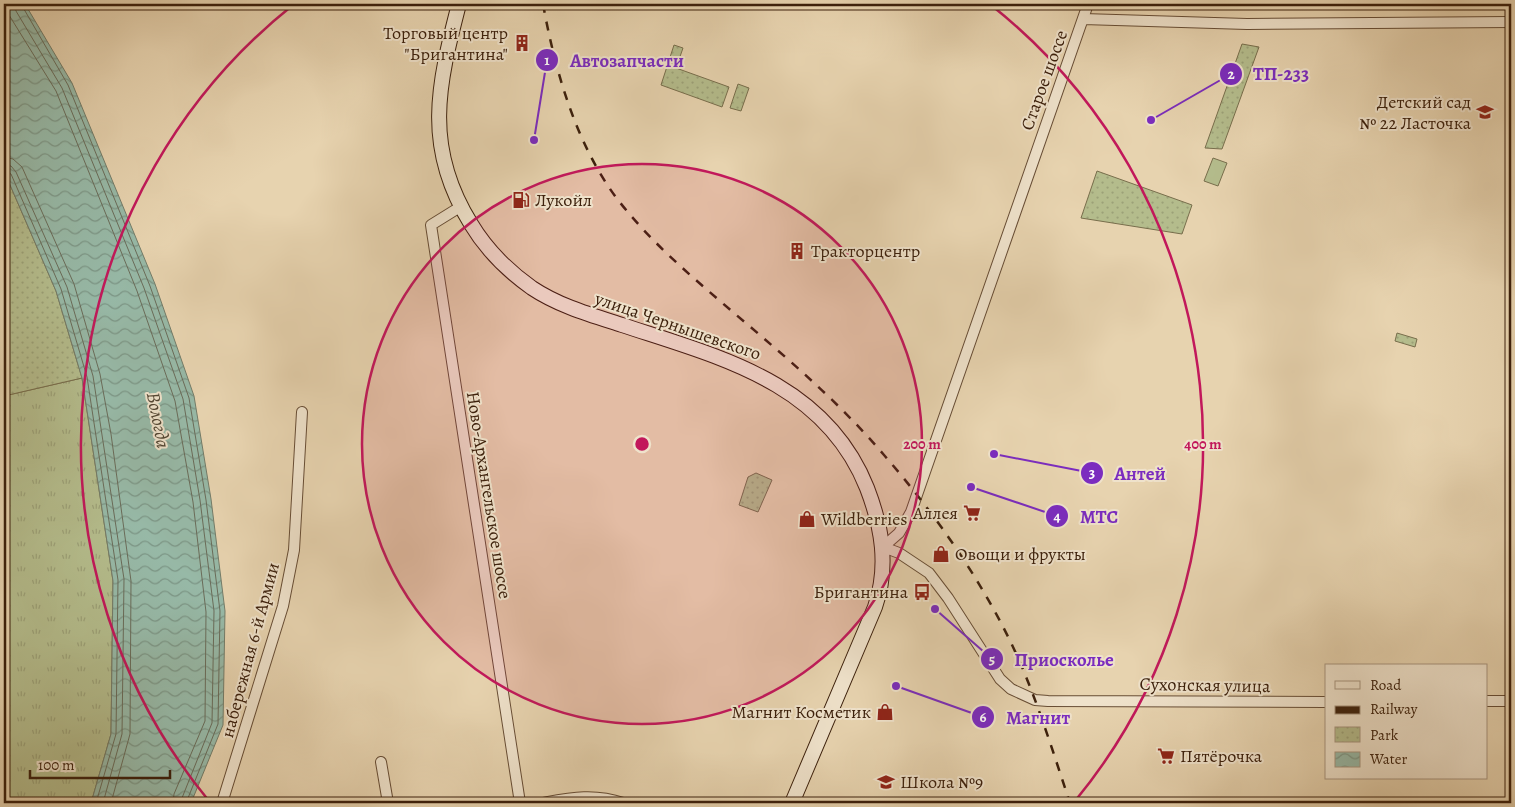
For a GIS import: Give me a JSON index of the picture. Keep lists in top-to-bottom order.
{
  "streets": {
    "main road": ["улица Чернышевского"],
    "street": [
      "Старое шоссе",
      "Ново-Архангельское шоссе",
      "набережная 6-й Армии",
      "Сухонская улица"
    ]
  },
  "crossings": [
    ["Старое шоссе", "улица Чернышевского"],
    ["Старое шоссе", "Сухонская улица"],
    ["улица Чернышевского", "Ново-Архангельское шоссе"],
    ["улица Чернышевского", "Сухонская улица"]
  ],
  "water": ["Вологда"],
  "places": {
    "building": ["Торговый центр \"Бригантина\"", "Тракторцентр"],
    "school or university": ["Детский сад № 22 Ласточка", "Школа №9"],
    "other": [
      "ТП-233",
      "Автозапчасти",
      "Антей",
      "МТС",
      "Приосколье",
      "Магнит"
    ],
    "fuel station": ["Лукойл"],
    "supermarket": ["Аллея", "Пятёрочка"],
    "shop": ["Wildberries", "Овощи и фрукты", "Магнит Косметик"],
    "bus stop": ["Бригантина"]
  },
  "legend": [
    "Road",
    "Railway",
    "Park",
    "Water"
  ],
  "scale_bar": "100 m",
  "rings": ["200 m", "400 m"]
}
